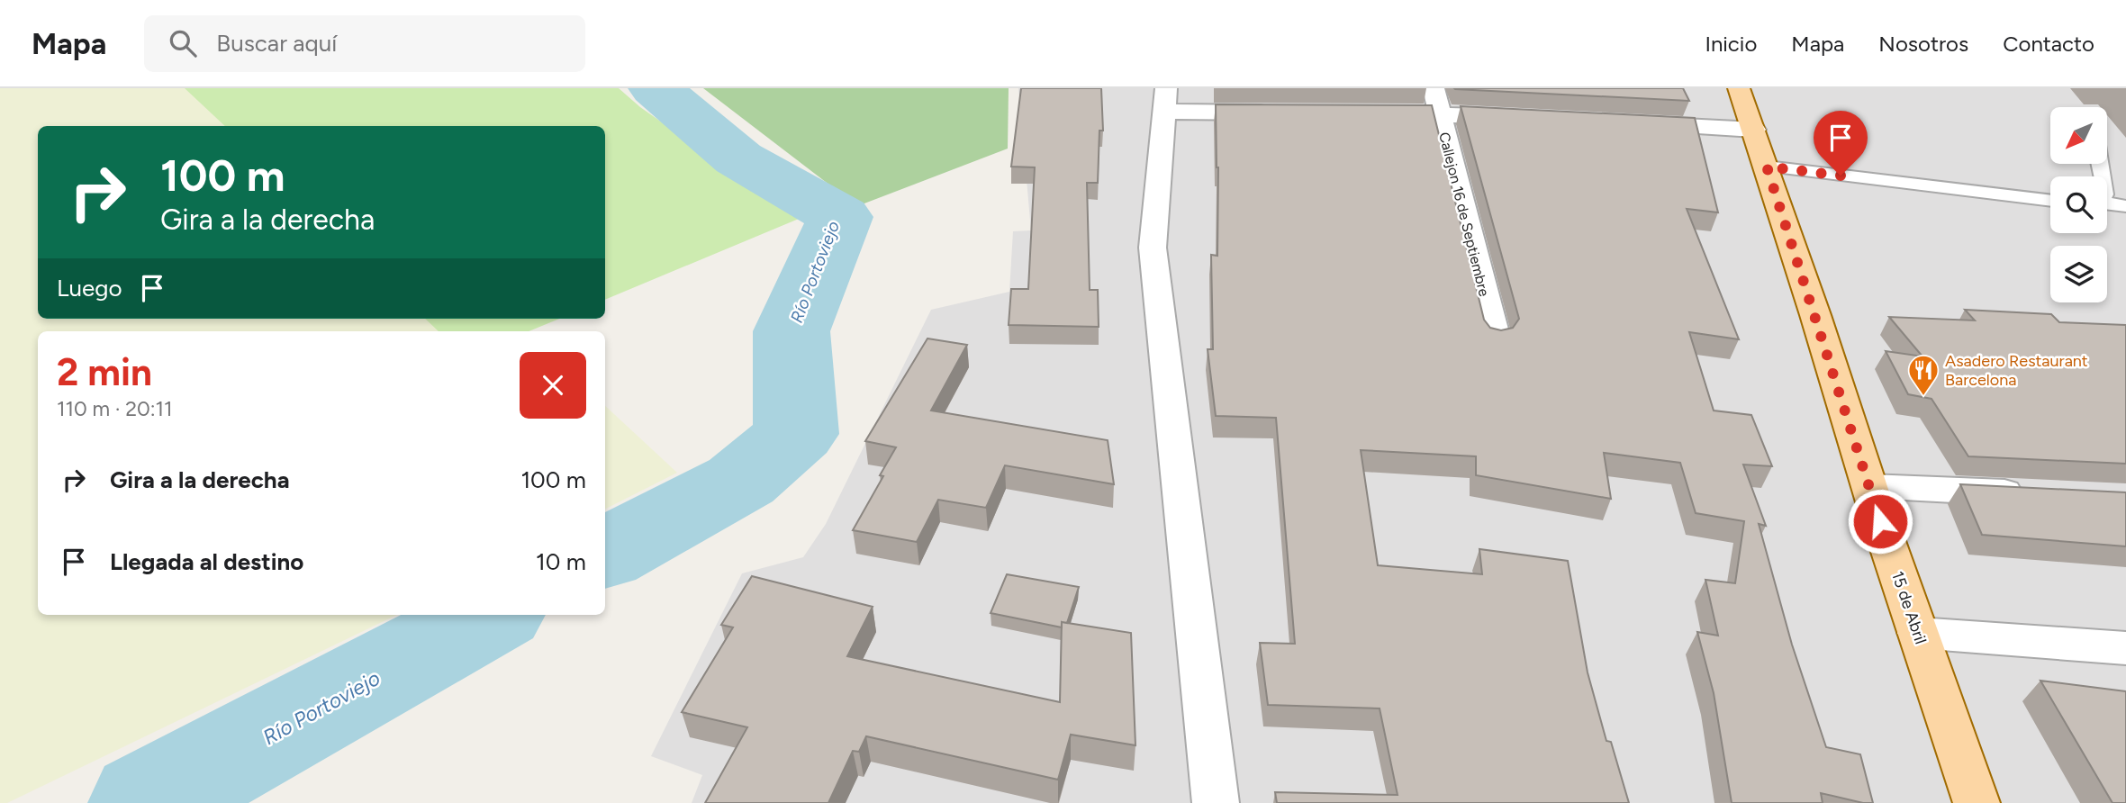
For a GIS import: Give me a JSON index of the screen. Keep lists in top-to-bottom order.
{
  "streets": {
    "main road": ["15 de Abril"],
    "street": ["Callejon 16 de Septiembre"]
  },
  "water": ["Río Portoviejo"],
  "places": {
    "restaurant": ["Asadero Restaurant Barcelona"]
  },
  "north": "bottom left",
  "page": {
    "header": "Mapa",
    "search": "Buscar aquí",
    "nav": [
      "Inicio",
      "Mapa",
      "Nosotros",
      "Contacto"
    ],
    "turn": ["100 m", "Gira a la derecha"],
    "then": "Luego",
    "heading": ["2 min", "110 m · 20:11"],
    "list": [
      {
        "name": "Gira a la derecha",
        "value": "100 m"
      },
      {
        "name": "Llegada al destino",
        "value": "10 m"
      }
    ]
  }
}
